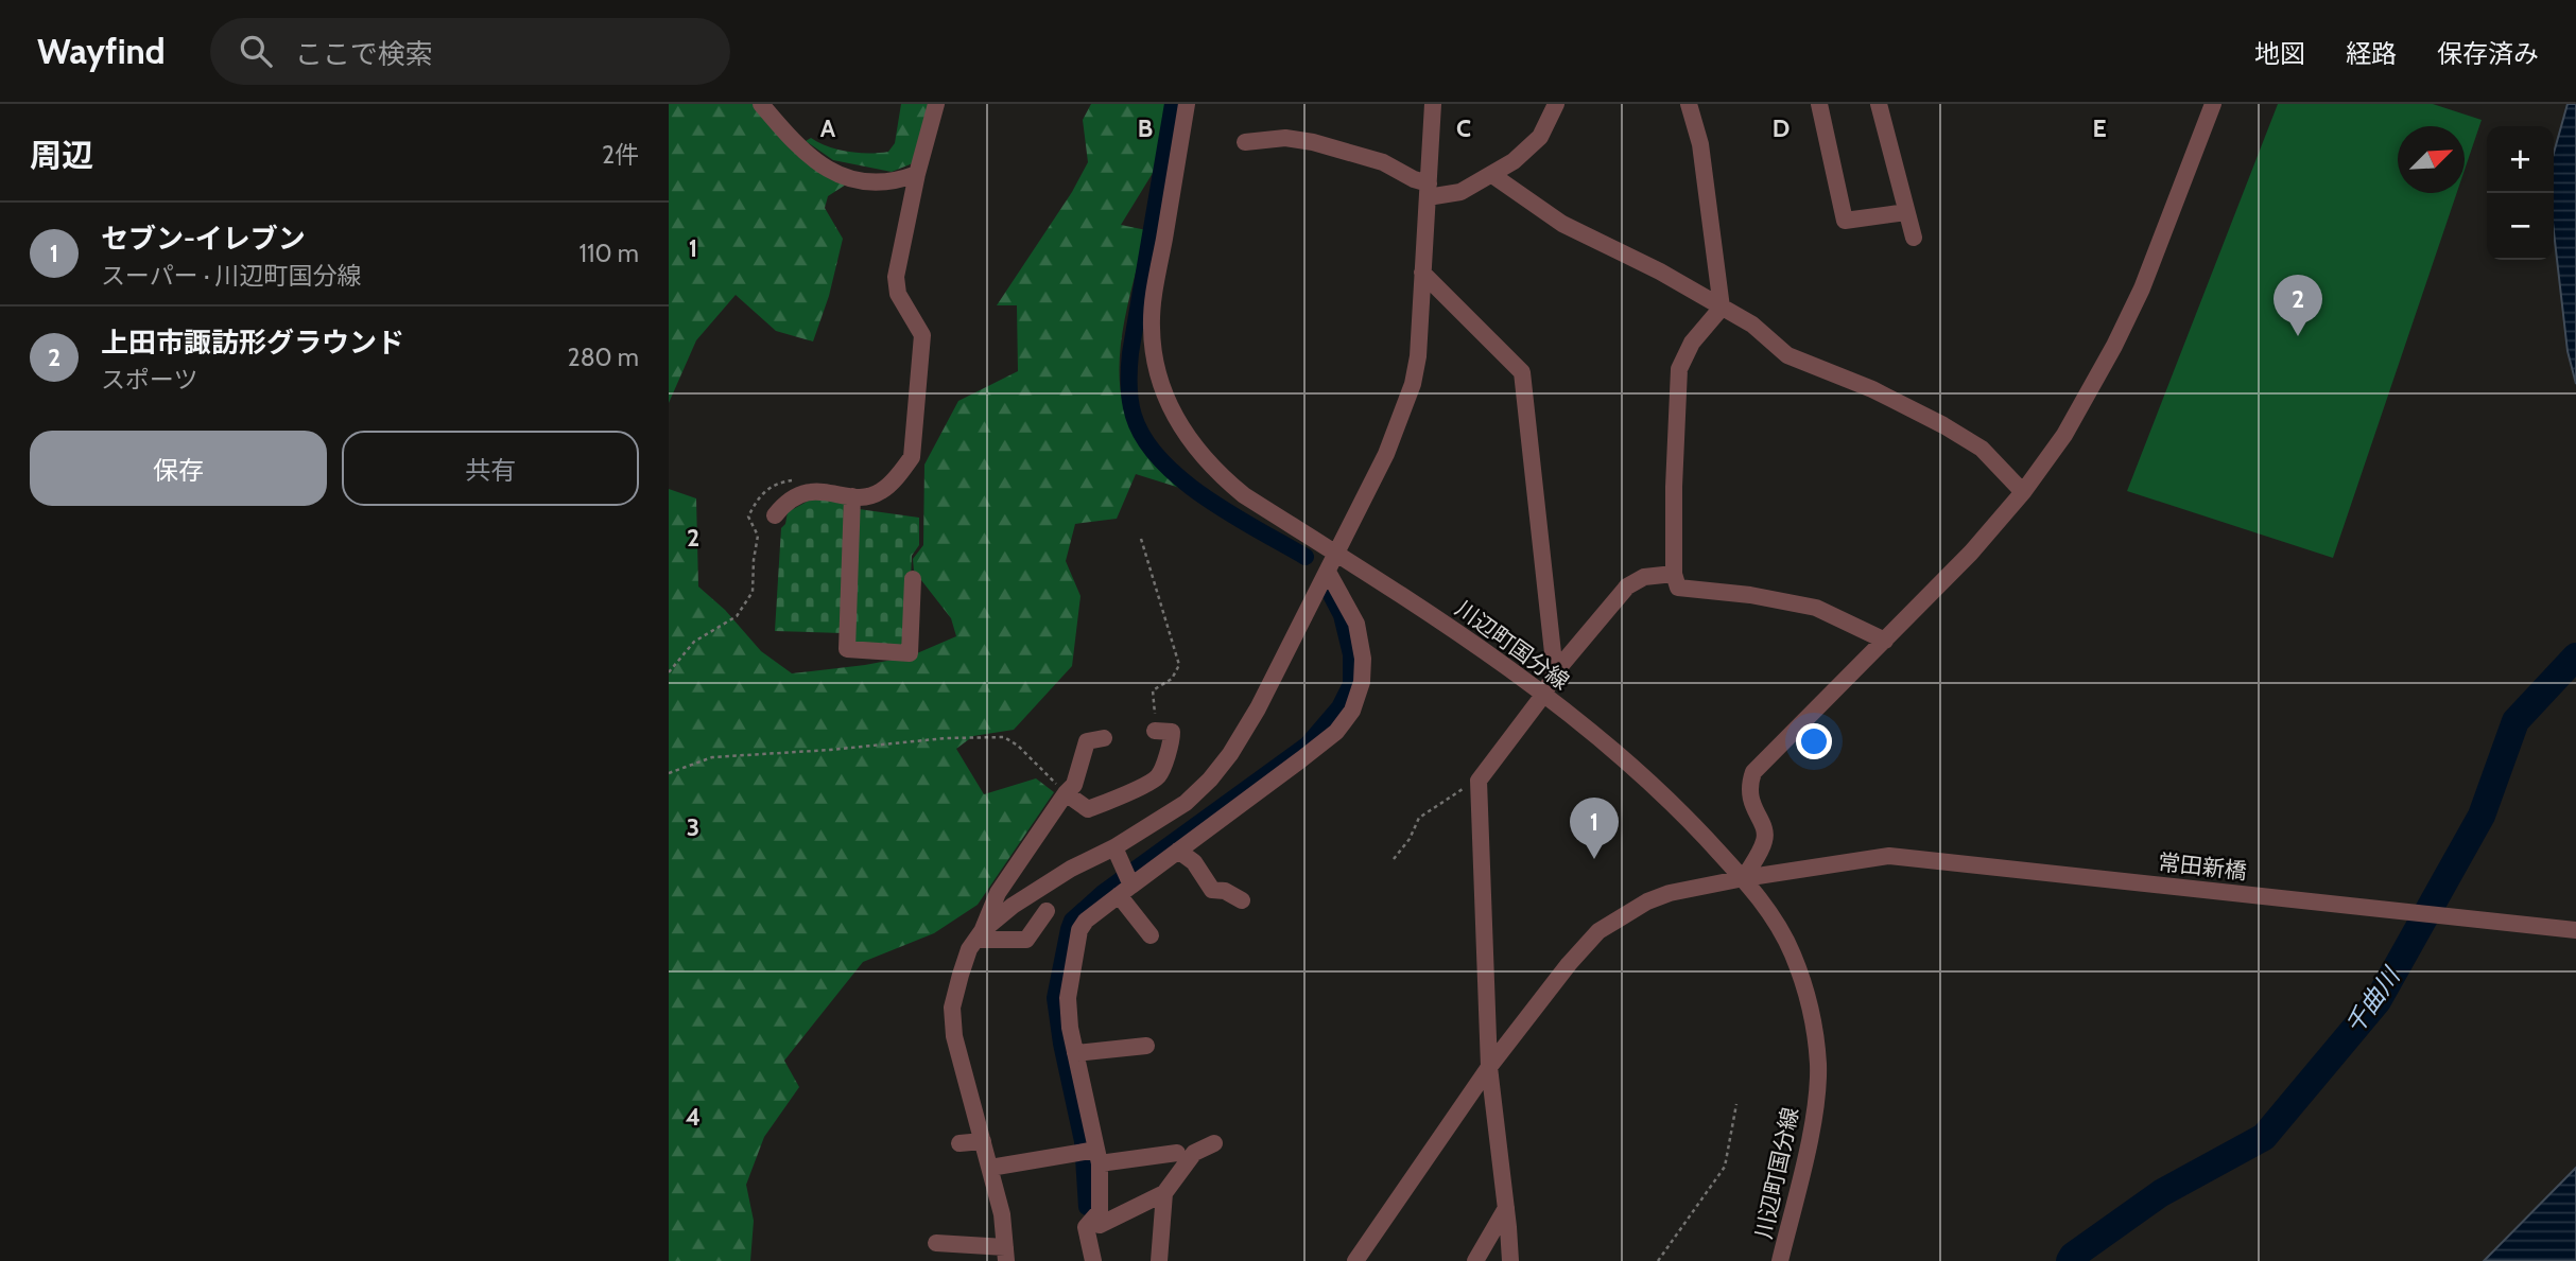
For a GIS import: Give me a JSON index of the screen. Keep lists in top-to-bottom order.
{
  "streets": {
    "street": ["川辺町国分線", "常田新橋"]
  },
  "crossings": [
    ["川辺町国分線", "常田新橋"]
  ],
  "water": ["千曲川"],
  "north": "top right",
  "page": {
    "header": "Wayfind",
    "search": "ここで検索",
    "nav": ["地図", "経路", "保存済み"],
    "heading": ["周辺", "2件"],
    "map_buttons": ["+", "−"],
    "list": [
      {
        "mark": "1",
        "name": "セブン-イレブン",
        "note": "スーパー · 川辺町国分線",
        "value": "110 m"
      },
      {
        "mark": "2",
        "name": "上田市諏訪形グラウンド",
        "note": "スポーツ",
        "value": "280 m"
      }
    ],
    "pins": ["2", "1"],
    "buttons": ["保存", "共有"]
  },
  "grid": {
    "columns": [
      "A",
      "B",
      "C",
      "D",
      "E"
    ],
    "rows": [
      "1",
      "2",
      "3",
      "4"
    ]
  }
}
